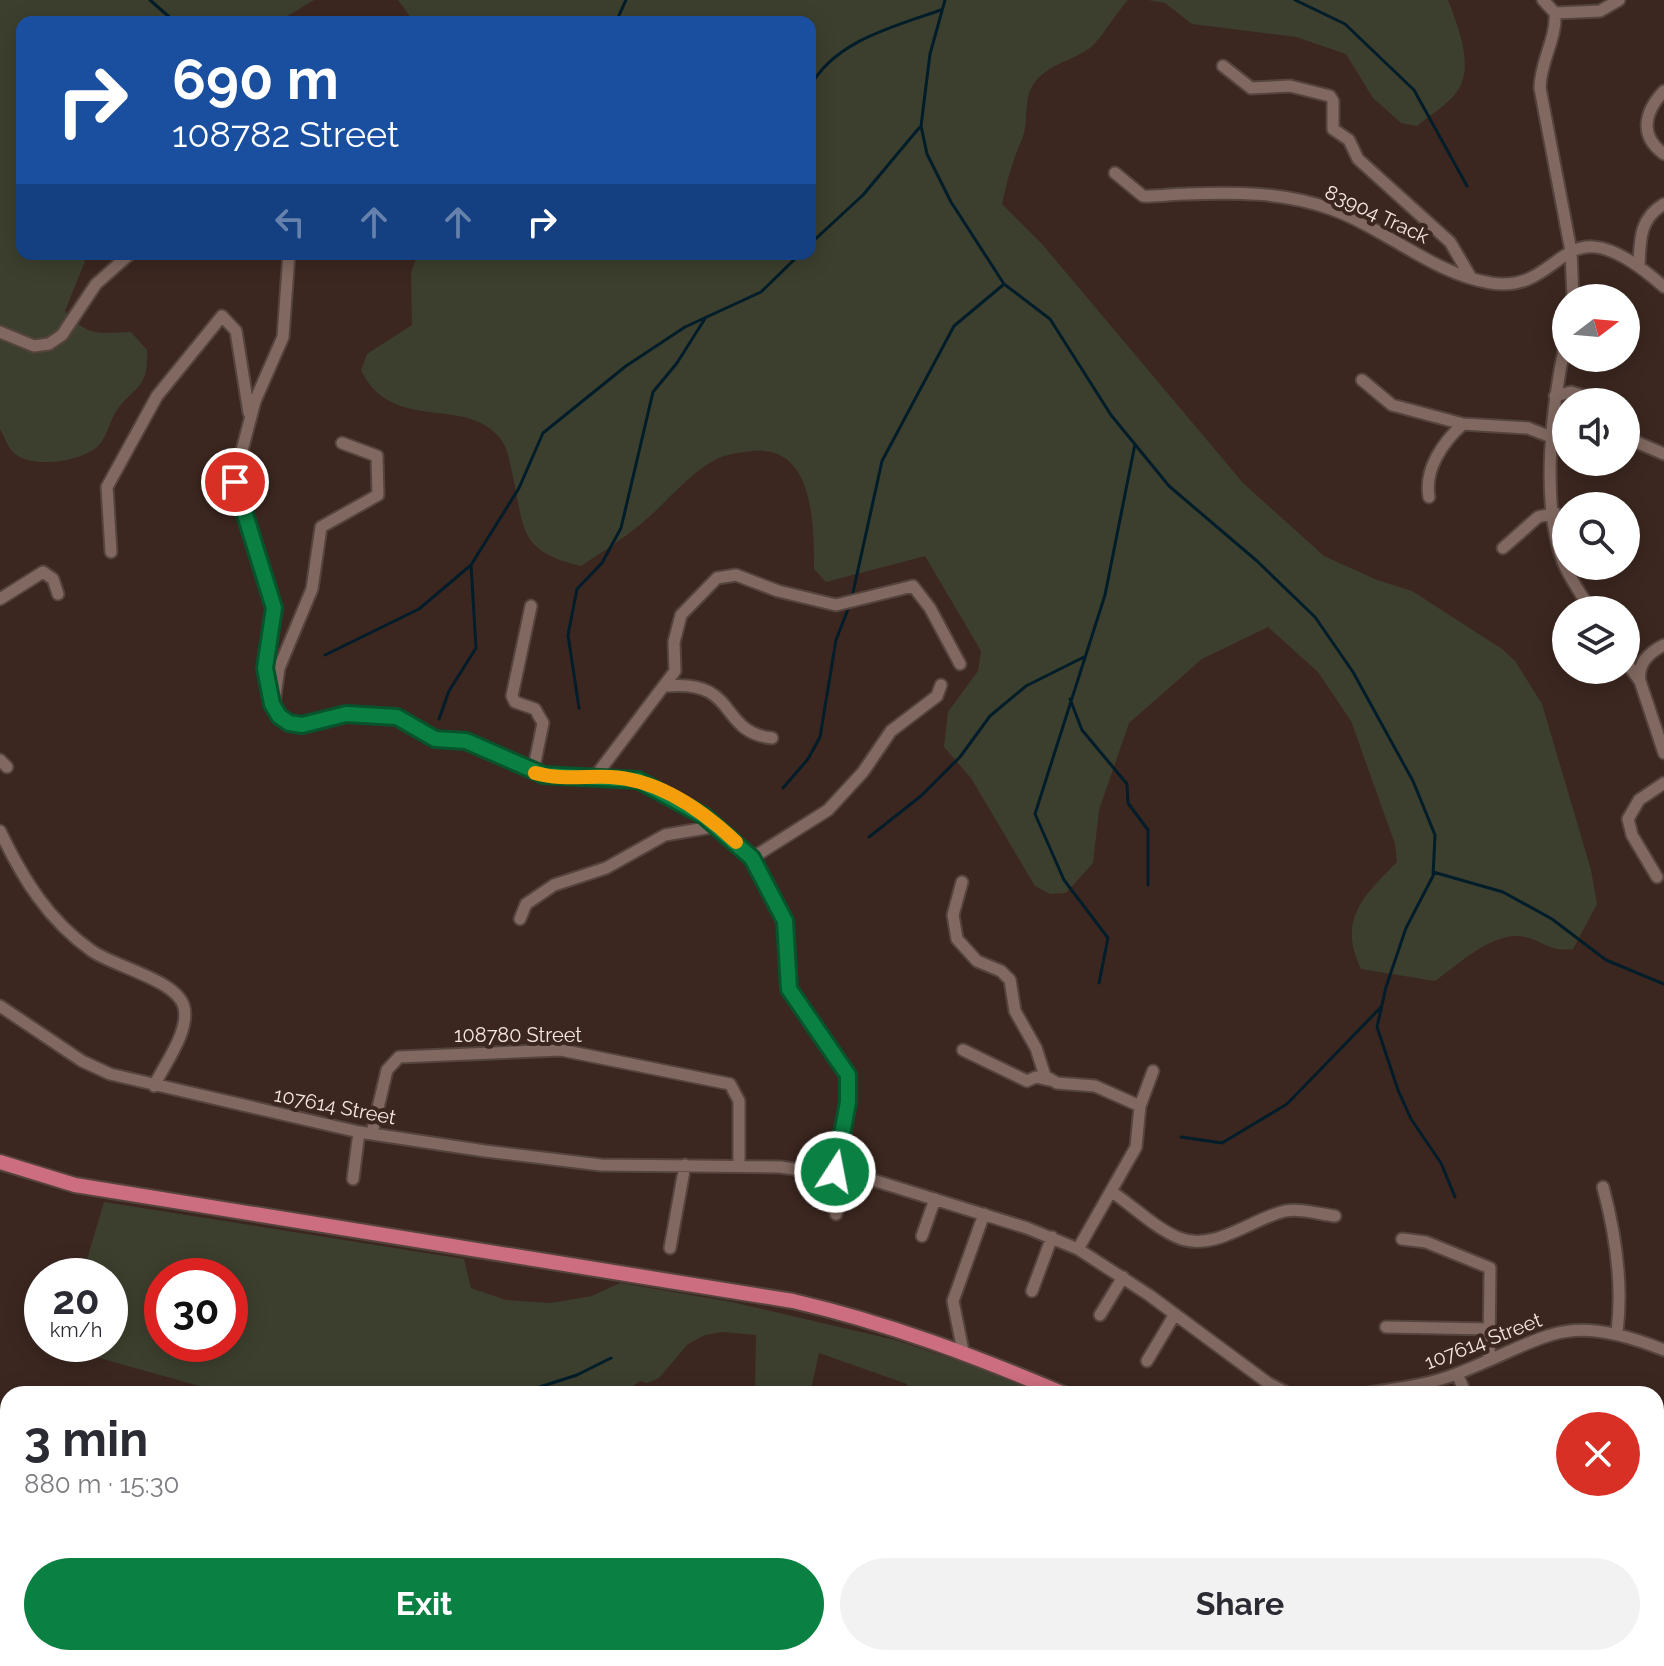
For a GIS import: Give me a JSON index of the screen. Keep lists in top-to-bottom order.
{
  "streets": {
    "street": ["83904 Track", "108780 Street", "107614 Street"]
  },
  "crossings": [
    ["108780 Street", "107614 Street"]
  ],
  "north": "right",
  "page": {
    "turn": ["690 m", "108782 Street"],
    "speed": "20 km/h",
    "limit": "30",
    "heading": ["3 min", "880 m · 15:30"],
    "buttons": ["Exit", "Share"]
  }
}
